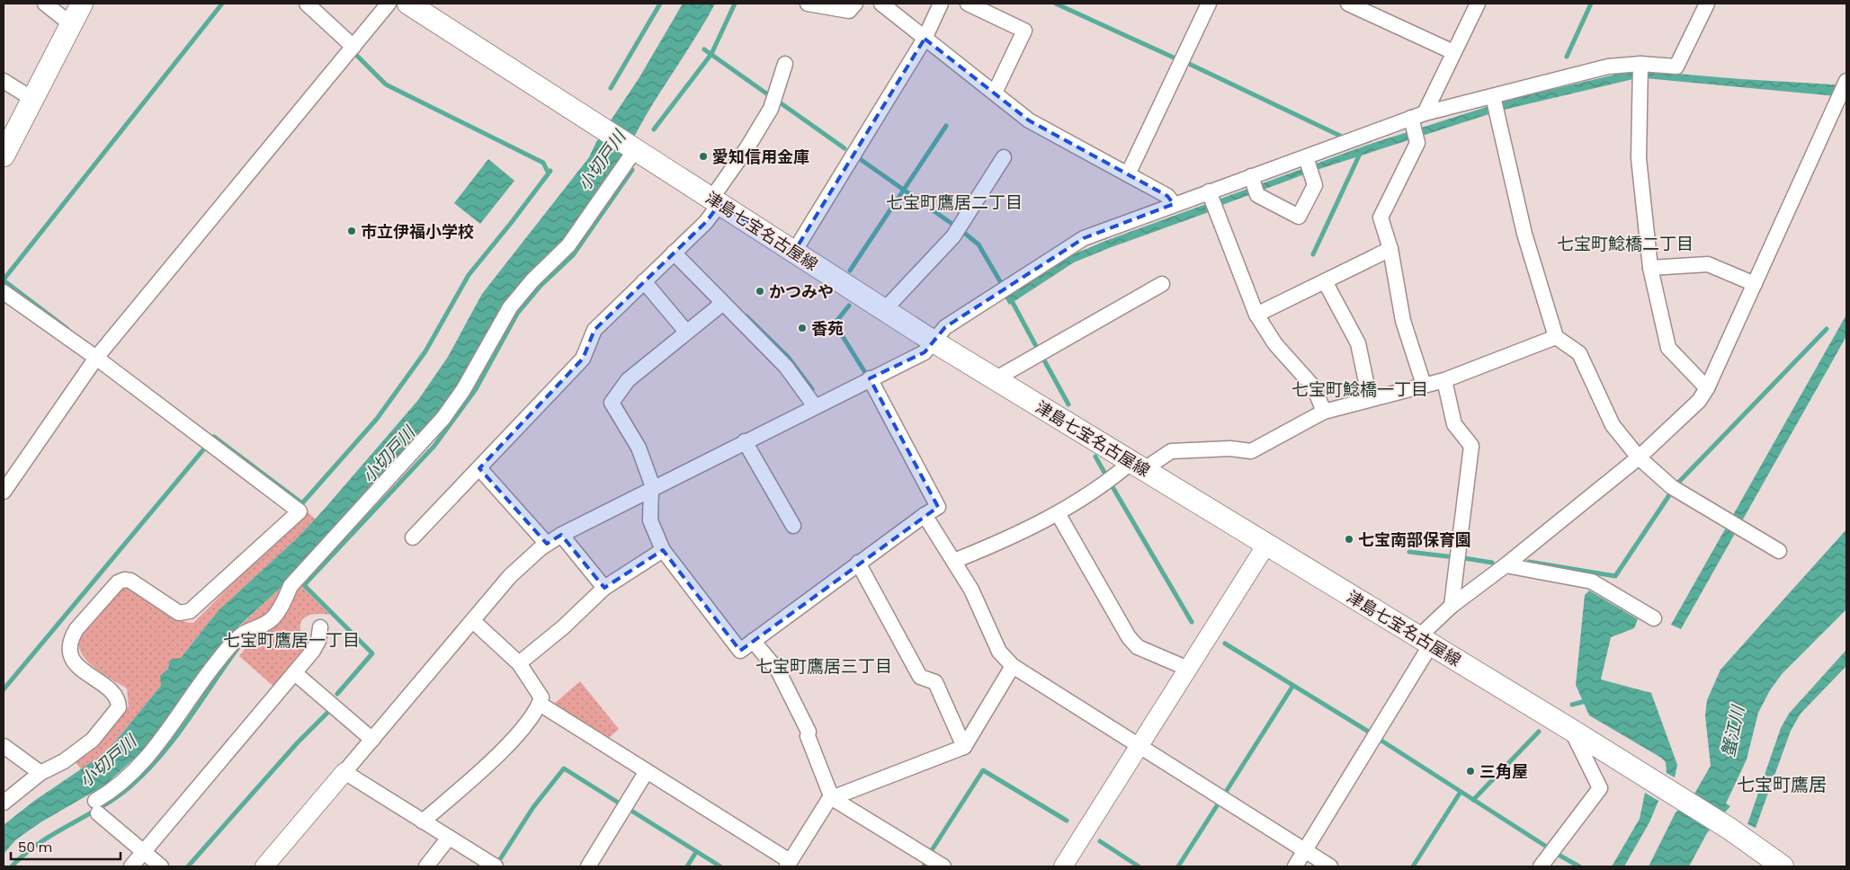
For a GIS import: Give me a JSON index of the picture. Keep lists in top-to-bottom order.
{
  "streets": {
    "main road": ["津島七宝名古屋線"]
  },
  "districts": [
    "七宝町鷹居二丁目",
    "七宝町鯰橋二丁目",
    "七宝町鯰橋一丁目",
    "七宝町鷹居一丁目",
    "七宝町鷹居三丁目",
    "七宝町鷹居"
  ],
  "water": ["小切戸川", "蟹江川"],
  "places": [
    "愛知信用金庫",
    "市立伊福小学校",
    "かつみや",
    "香苑",
    "七宝南部保育園",
    "三角屋"
  ],
  "scale_bar": "50 m"
}
